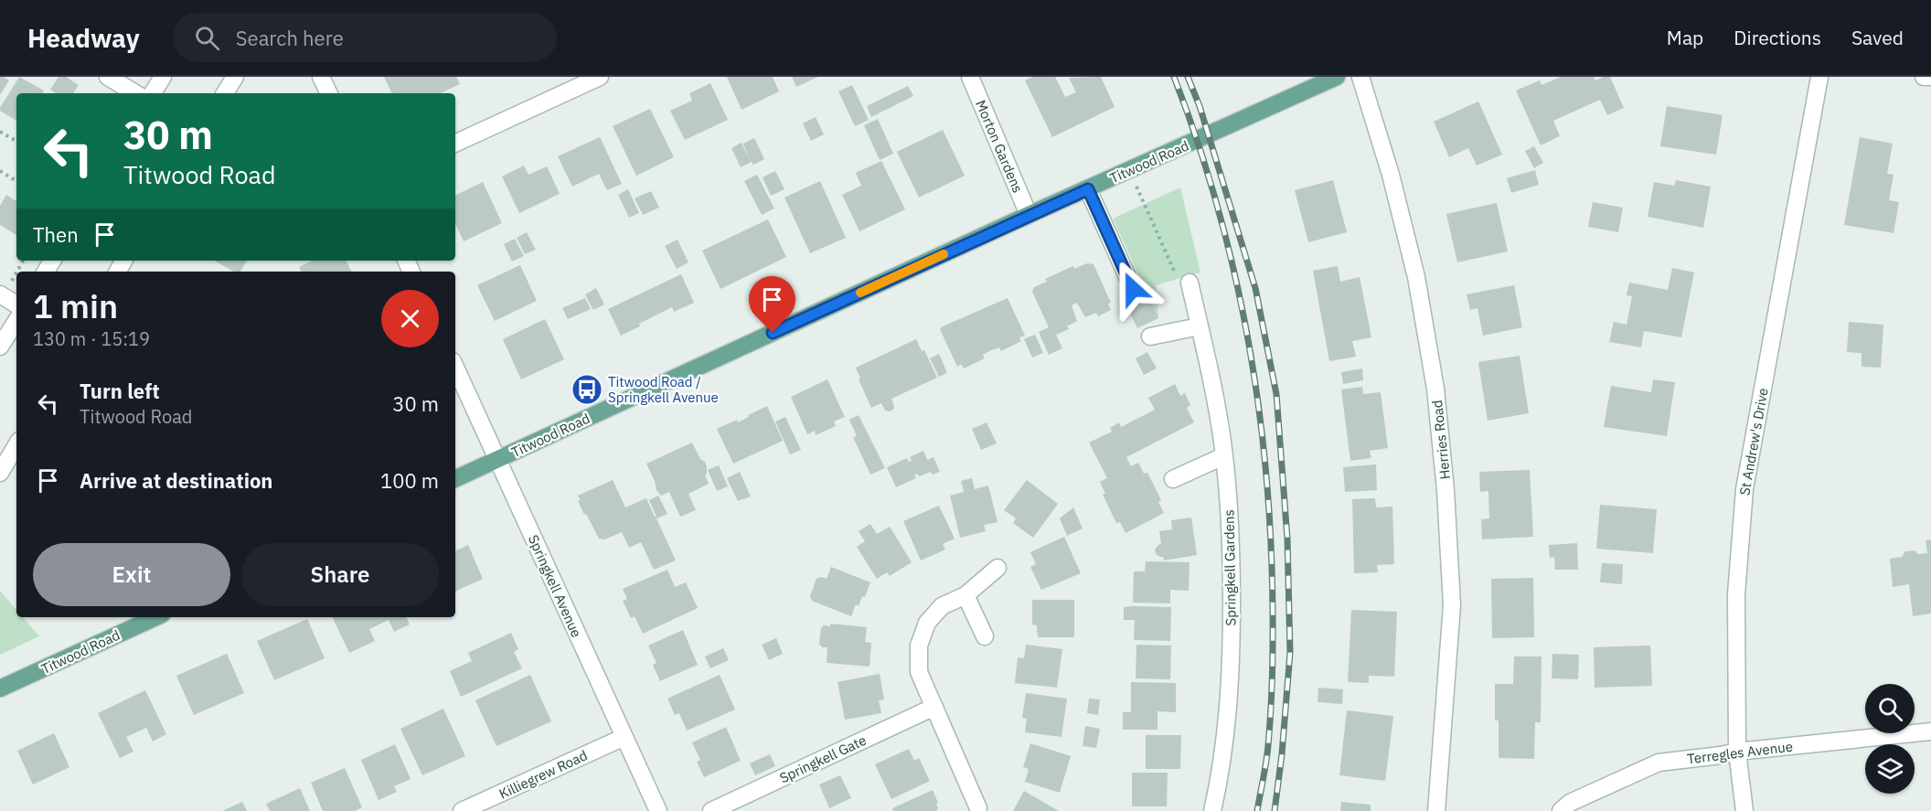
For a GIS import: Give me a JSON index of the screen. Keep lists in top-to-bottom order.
{
  "streets": {
    "main road": ["Titwood Road"],
    "street": [
      "Morton Gardens",
      "Herries Road",
      "St Andrew's Drive",
      "Springkell Gardens",
      "Springkell Avenue",
      "Terregles Avenue",
      "Springkell Gate",
      "Killiegrew Road"
    ]
  },
  "crossings": [
    ["Morton Gardens", "Titwood Road"],
    ["Titwood Road", "Springkell Avenue"],
    ["St Andrew's Drive", "Terregles Avenue"],
    ["Springkell Avenue", "Killiegrew Road"]
  ],
  "places": {
    "bus stop": ["Titwood Road / Springkell Avenue"]
  },
  "page": {
    "header": "Headway",
    "search": "Search here",
    "nav": ["Map", "Directions", "Saved"],
    "turn": ["30 m", "Titwood Road"],
    "then": "Then",
    "heading": ["1 min", "130 m · 15:19"],
    "list": [
      {
        "name": "Turn left",
        "note": "Titwood Road",
        "value": "30 m"
      },
      {
        "name": "Arrive at destination",
        "value": "100 m"
      }
    ],
    "buttons": ["Exit", "Share"]
  }
}
